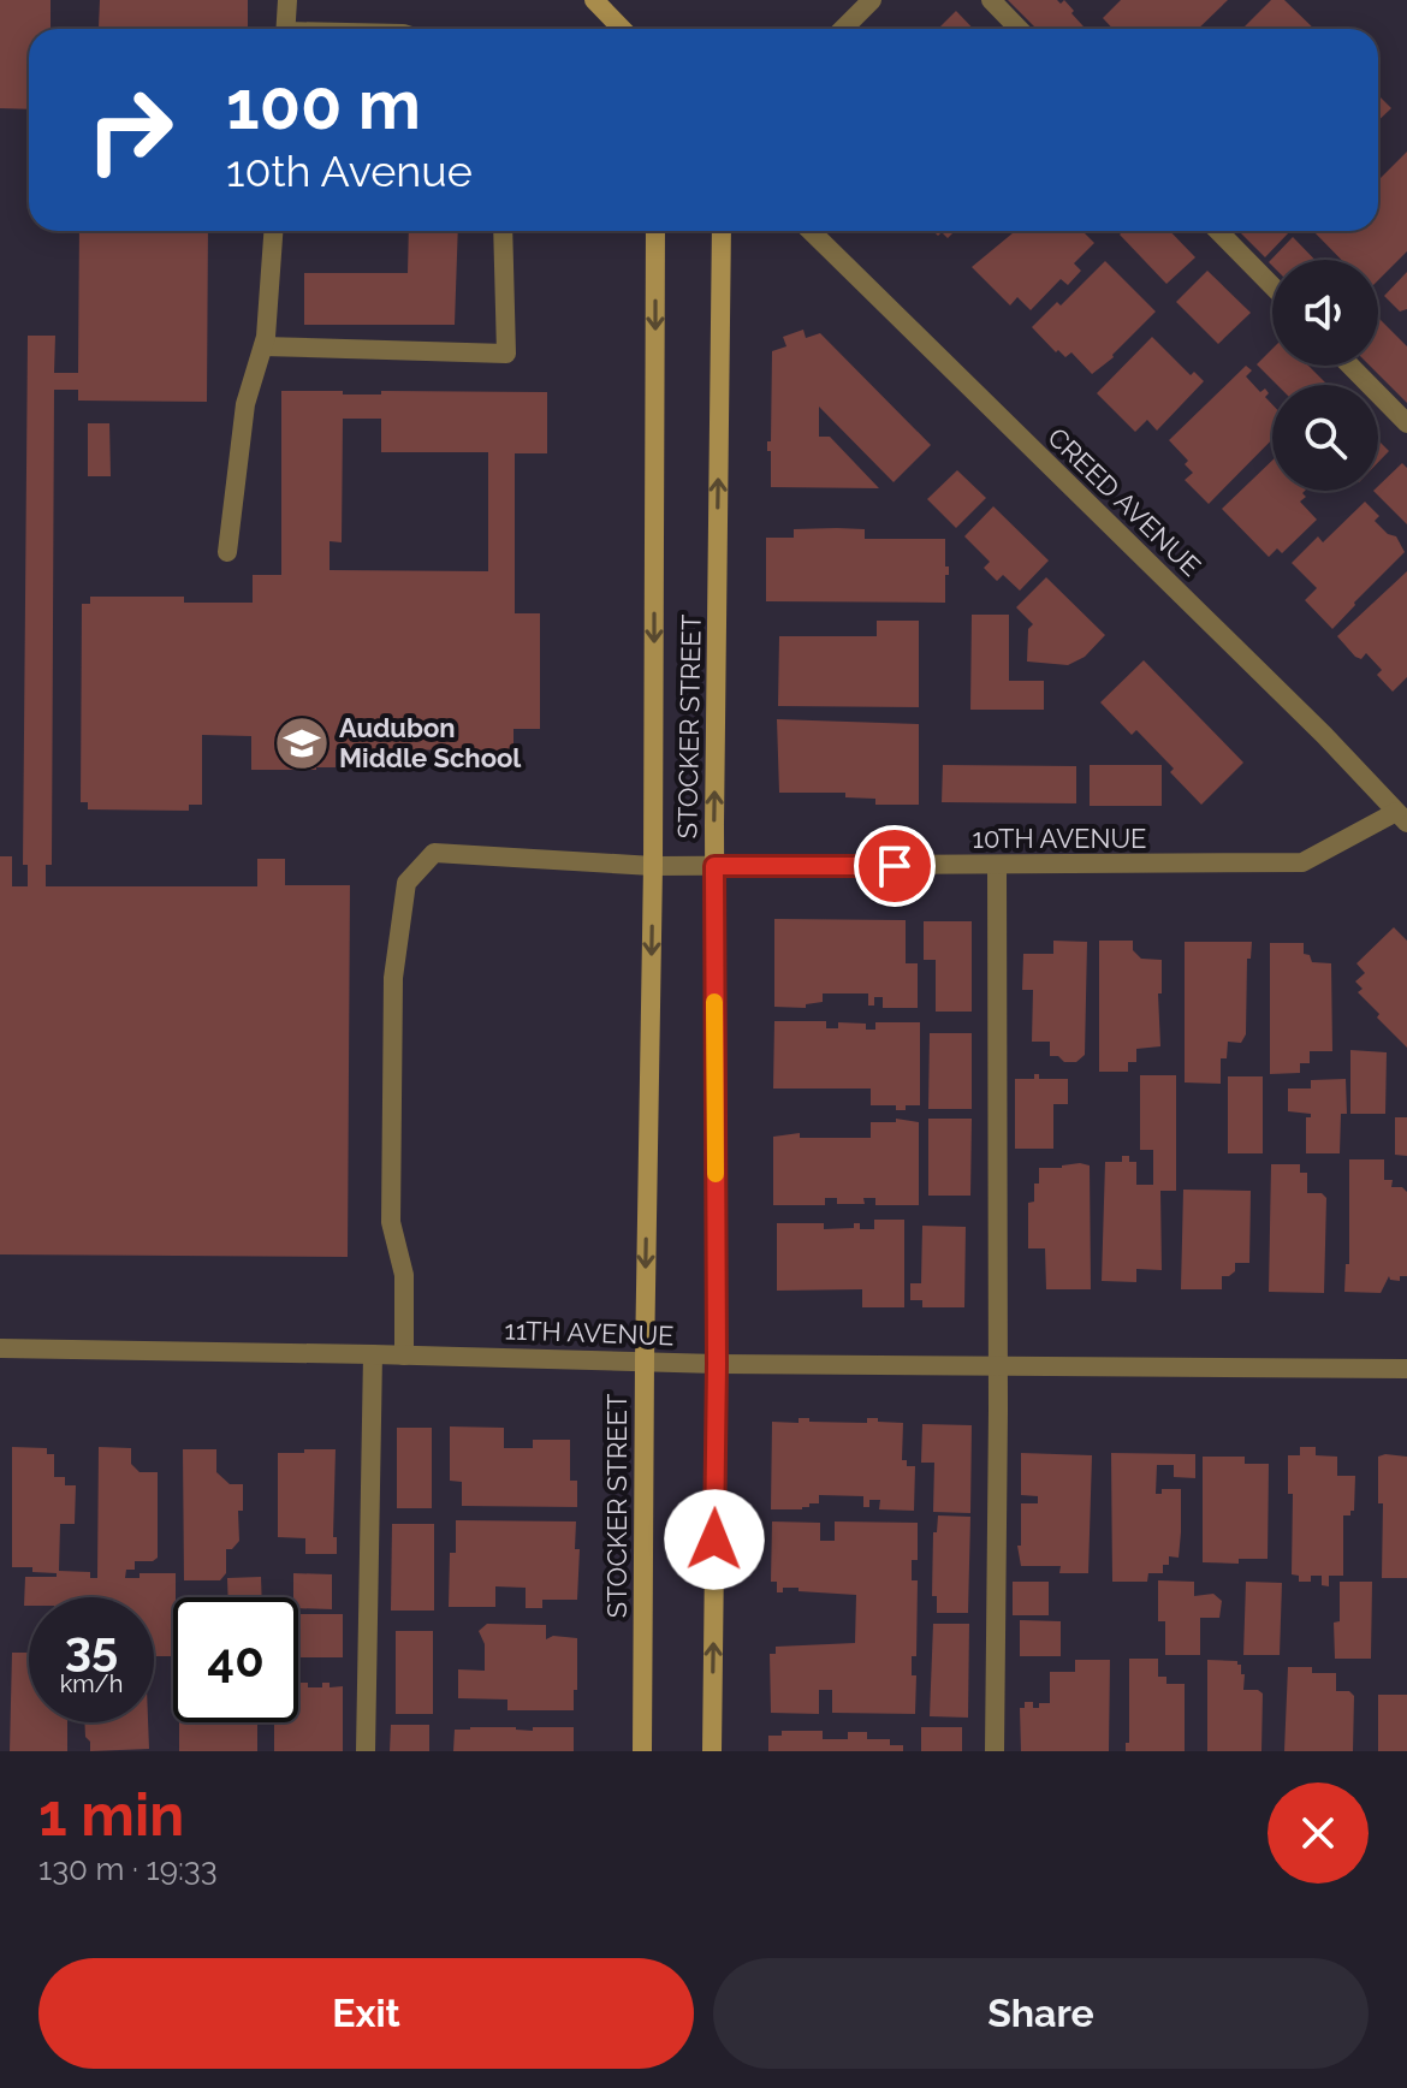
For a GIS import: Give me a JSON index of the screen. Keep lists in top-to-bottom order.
{
  "streets": {
    "street": [
      "CREED AVENUE",
      "STOCKER STREET",
      "10TH AVENUE",
      "11TH AVENUE"
    ]
  },
  "crossings": [
    ["CREED AVENUE", "10TH AVENUE"],
    ["STOCKER STREET", "10TH AVENUE"],
    ["STOCKER STREET", "11TH AVENUE"],
    ["10TH AVENUE", "11TH AVENUE"]
  ],
  "places": {
    "school or university": ["Audubon Middle School"]
  },
  "page": {
    "turn": ["100 m", "10th Avenue"],
    "speed": "35 km/h",
    "limit": "40",
    "heading": ["1 min", "130 m · 19:33"],
    "buttons": ["Exit", "Share"]
  }
}
